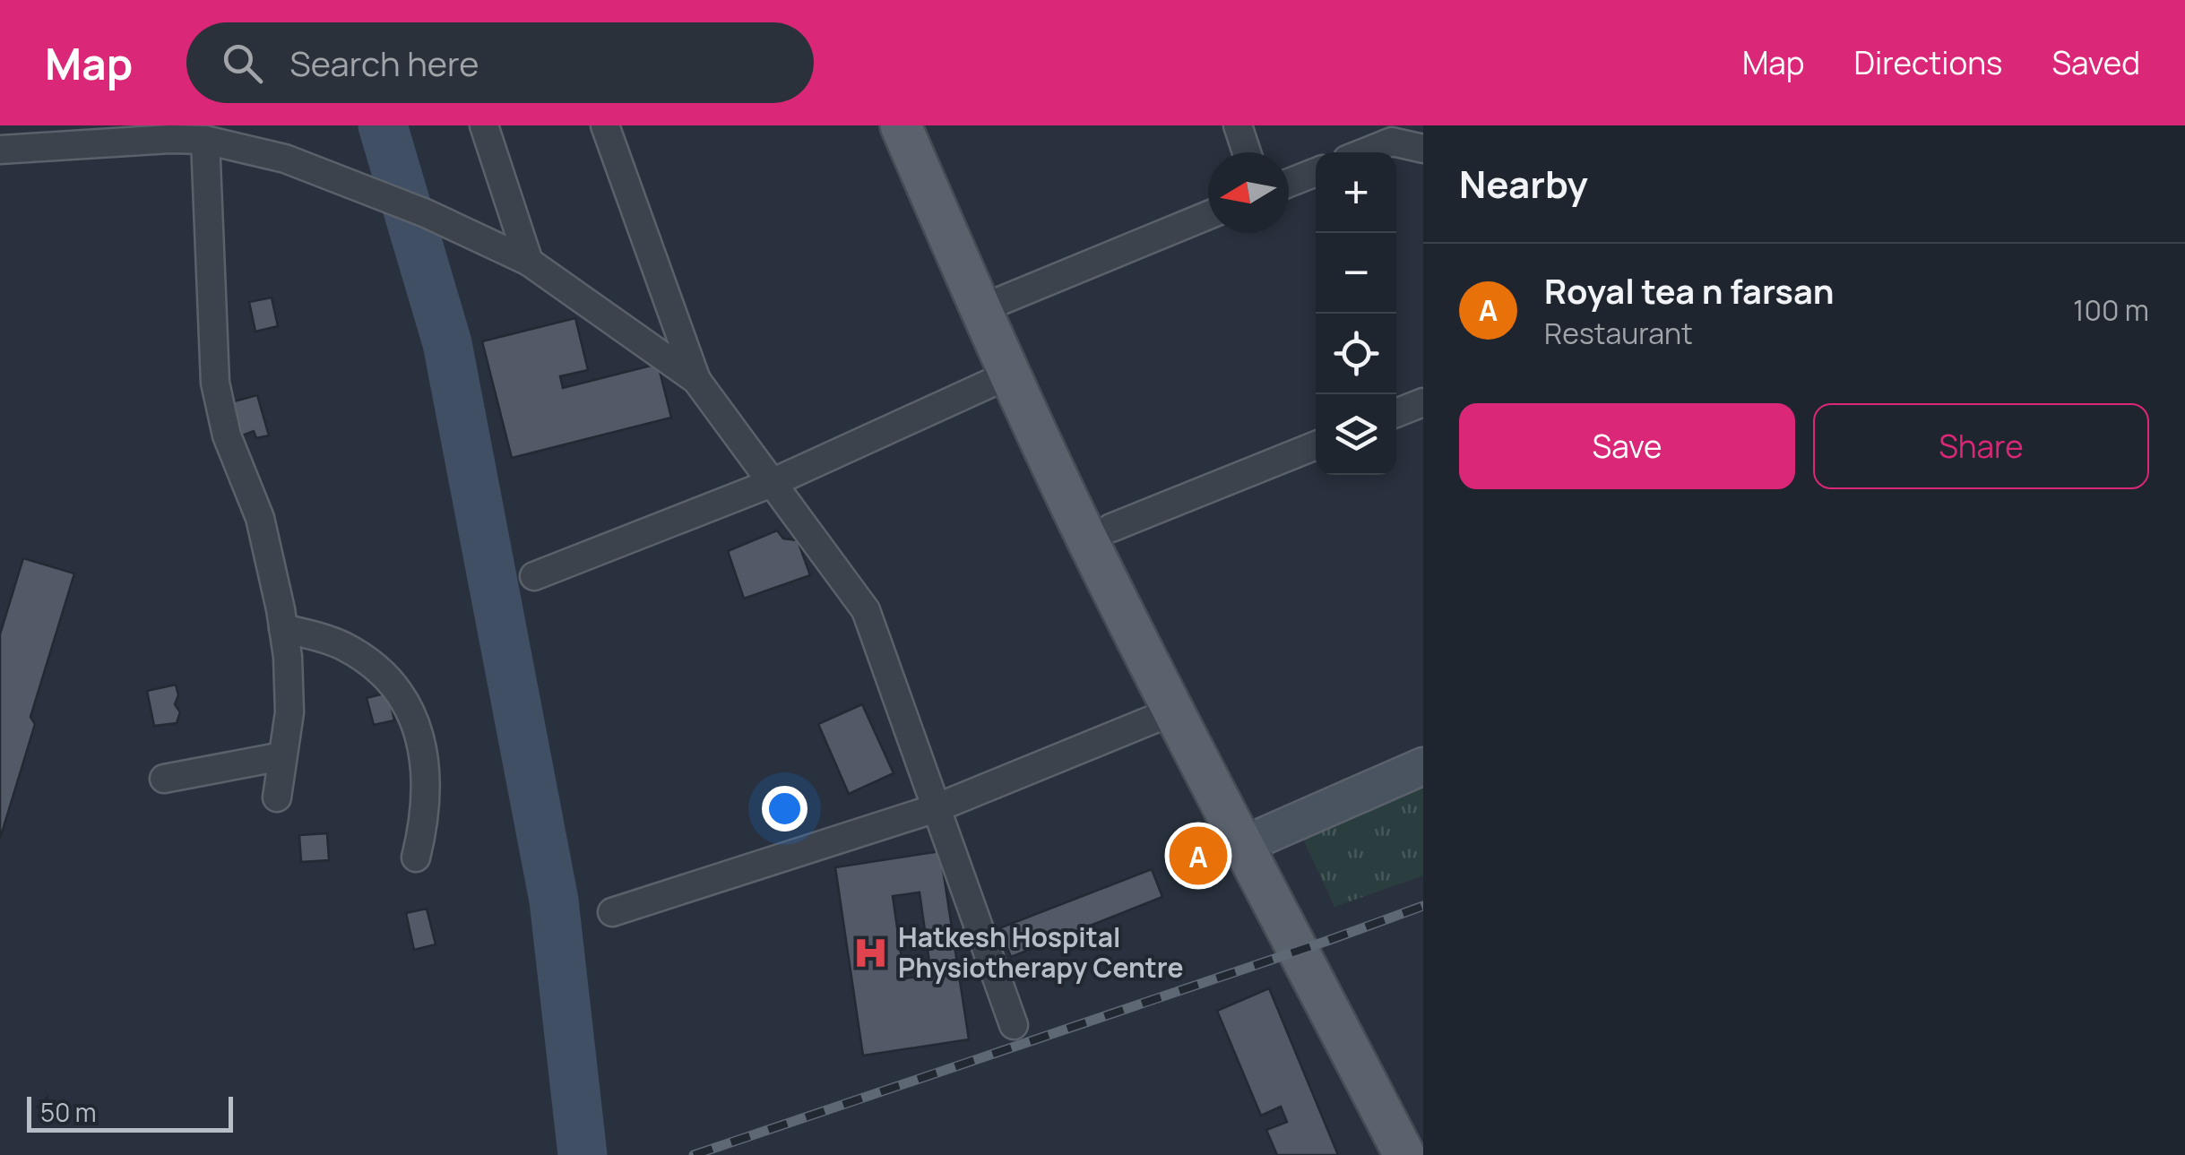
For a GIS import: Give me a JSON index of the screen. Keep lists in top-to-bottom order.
{
  "places": {
    "hospital": ["Hatkesh Hospital Physiotherapy Centre"]
  },
  "scale_bar": "50 m",
  "north": "left",
  "page": {
    "header": "Map",
    "search": "Search here",
    "nav": ["Map", "Directions", "Saved"],
    "heading": "Nearby",
    "map_buttons": ["+", "−"],
    "list": [
      {
        "mark": "A",
        "name": "Royal tea n farsan",
        "note": "Restaurant",
        "value": "100 m"
      }
    ],
    "buttons": ["Save", "Share"],
    "pins": "A",
    "scale": "50 m"
  }
}
